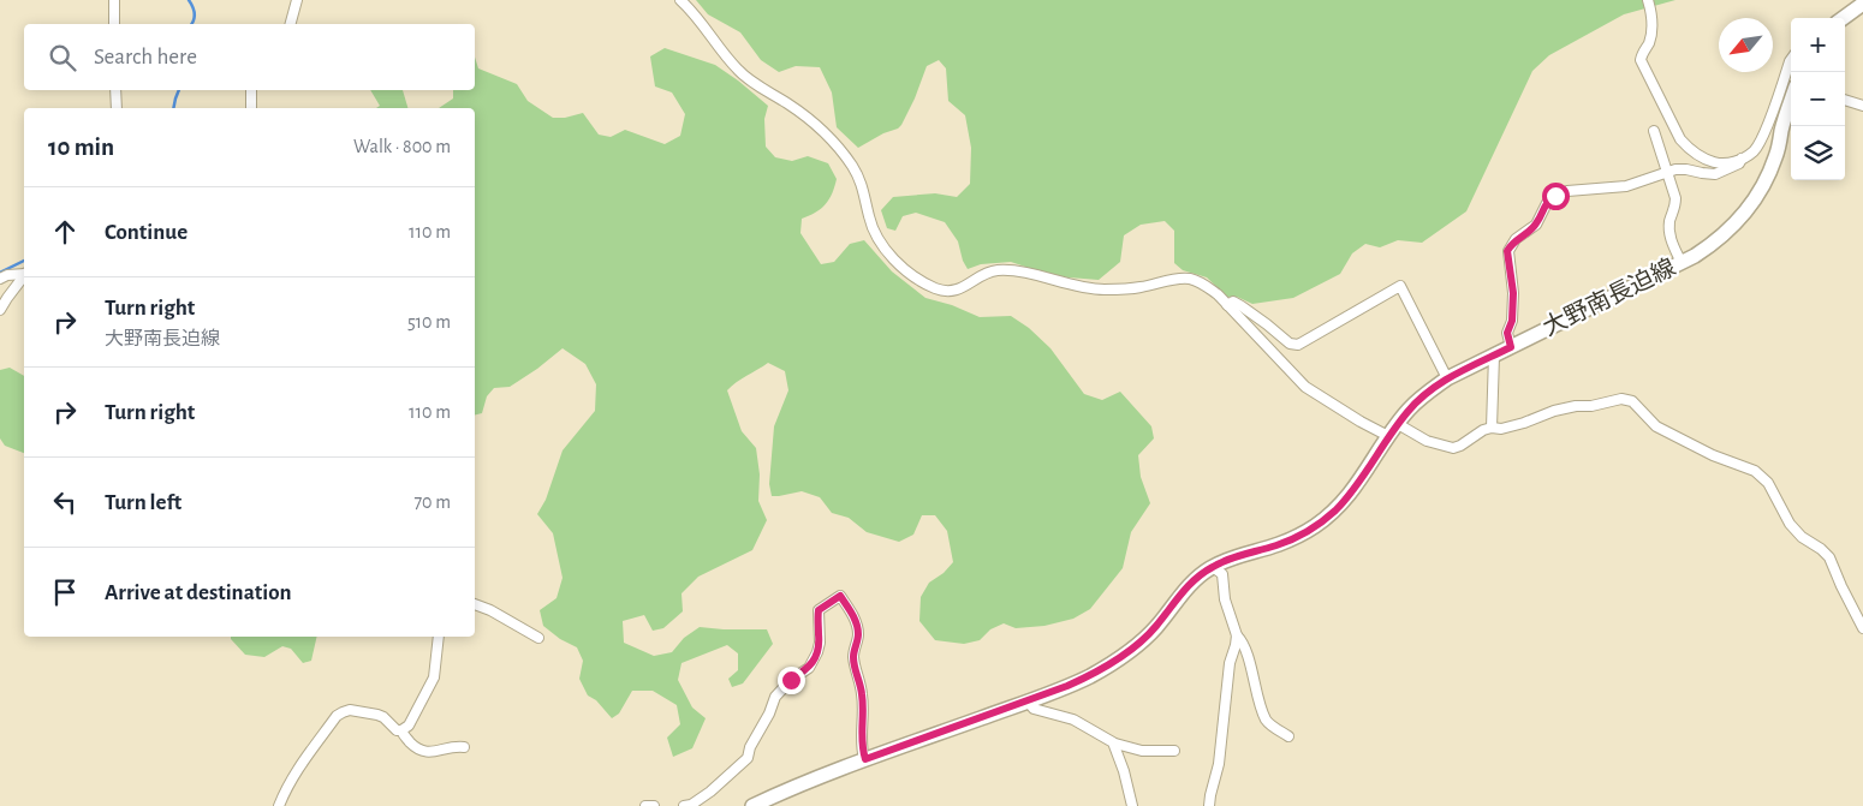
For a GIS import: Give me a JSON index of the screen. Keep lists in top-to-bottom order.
{
  "streets": {
    "main road": ["大野南長迫線"]
  },
  "north": "bottom left",
  "page": {
    "map_buttons": ["+", "−"],
    "search": "Search here",
    "heading": ["10 min", "Walk · 800 m"],
    "list": [
      ["Continue", "110 m"],
      ["Turn right", "大野南長迫線", "510 m"],
      ["Turn right", "110 m"],
      ["Turn left", "70 m"],
      "Arrive at destination"
    ]
  }
}
